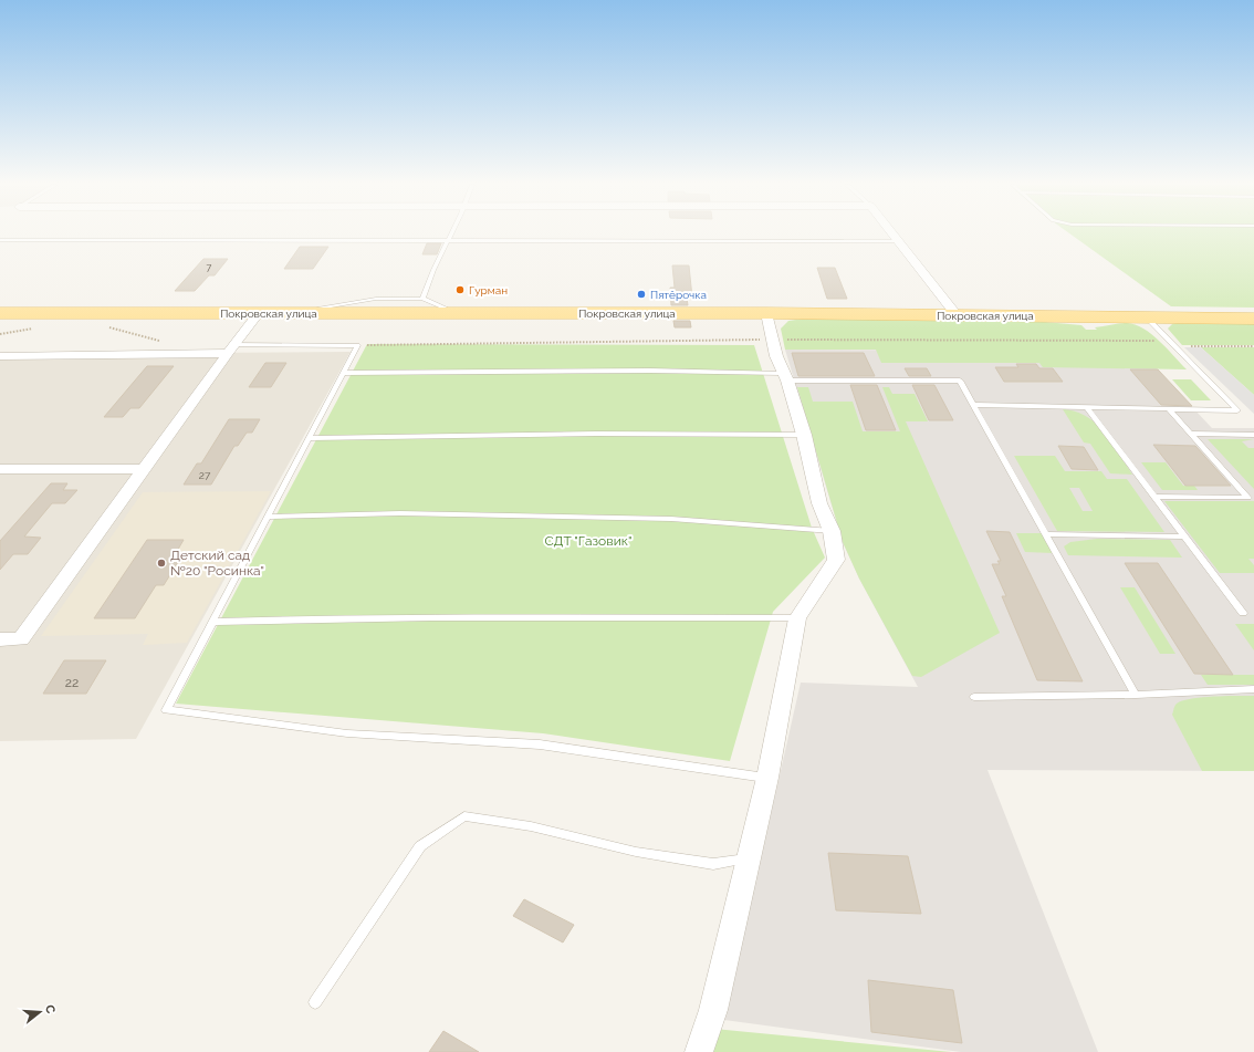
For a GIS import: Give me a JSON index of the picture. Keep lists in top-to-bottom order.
{
  "streets": {
    "main road": ["Покровская улица"]
  },
  "parks": ["СДТ \"Газовик\""],
  "places": ["Гурман", "Пятёрочка", "Детский сад №20 \"Росинка\""],
  "house_numbers": ["7", "27", "22"],
  "north": "right"
}
